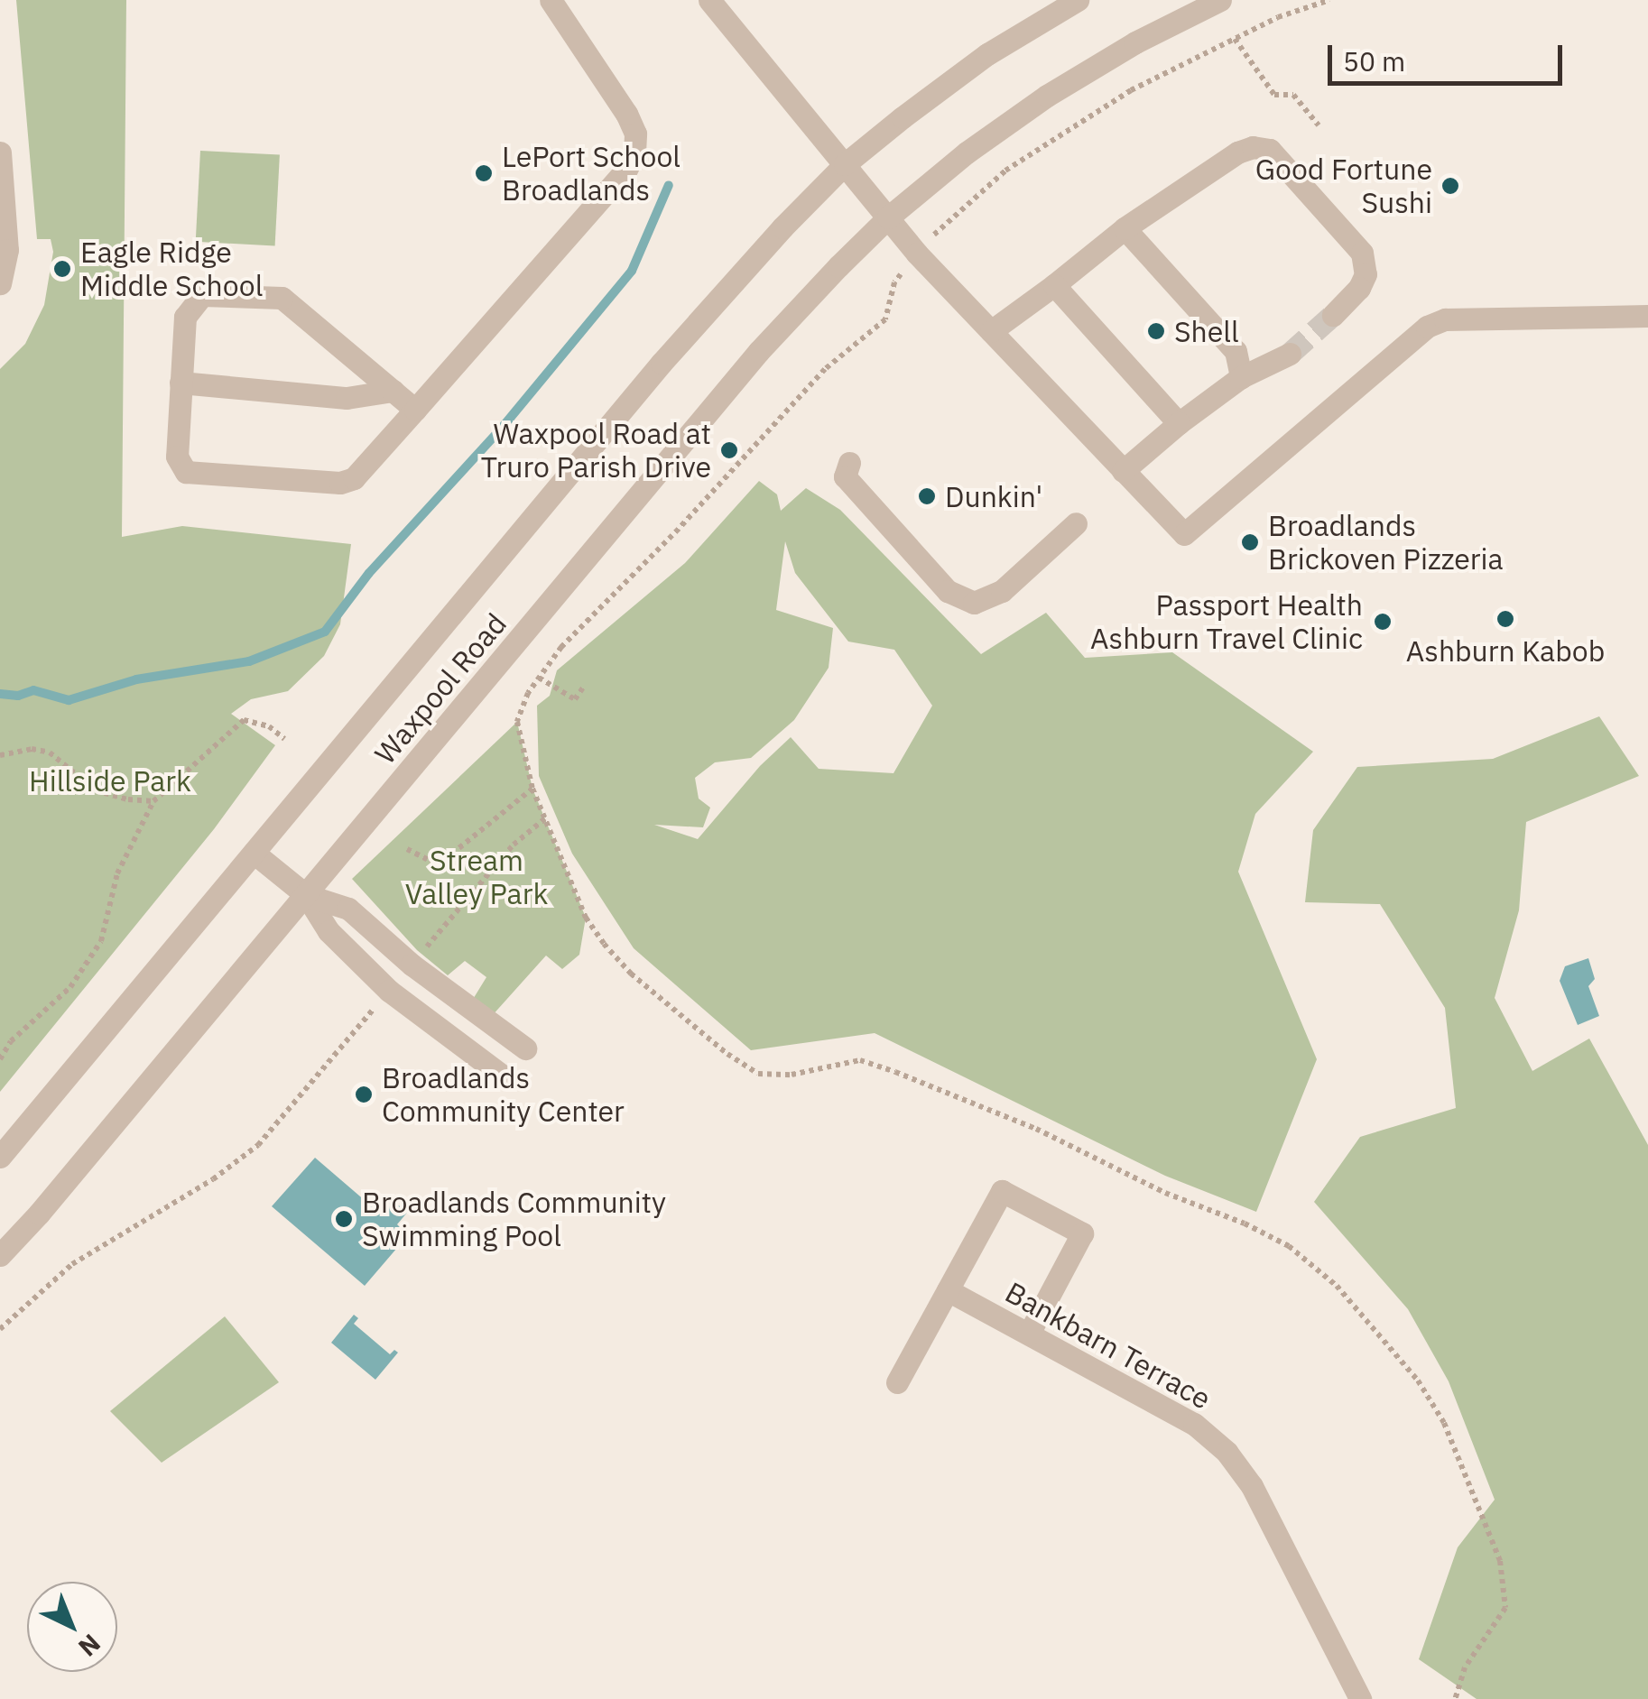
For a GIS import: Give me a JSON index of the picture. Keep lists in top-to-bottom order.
{
  "streets": {
    "street": ["Waxpool Road", "Bankbarn Terrace"]
  },
  "parks": ["Hillside Park", "Stream Valley Park"],
  "places": [
    "LePort School Broadlands",
    "Good Fortune Sushi",
    "Eagle Ridge Middle School",
    "Shell",
    "Waxpool Road at Truro Parish Drive",
    "Dunkin'",
    "Broadlands Brickoven Pizzeria",
    "Ashburn Kabob",
    "Passport Health Ashburn Travel Clinic",
    "Broadlands Community Center",
    "Broadlands Community Swimming Pool"
  ],
  "scale_bar": "50 m",
  "north": "bottom right"
}
